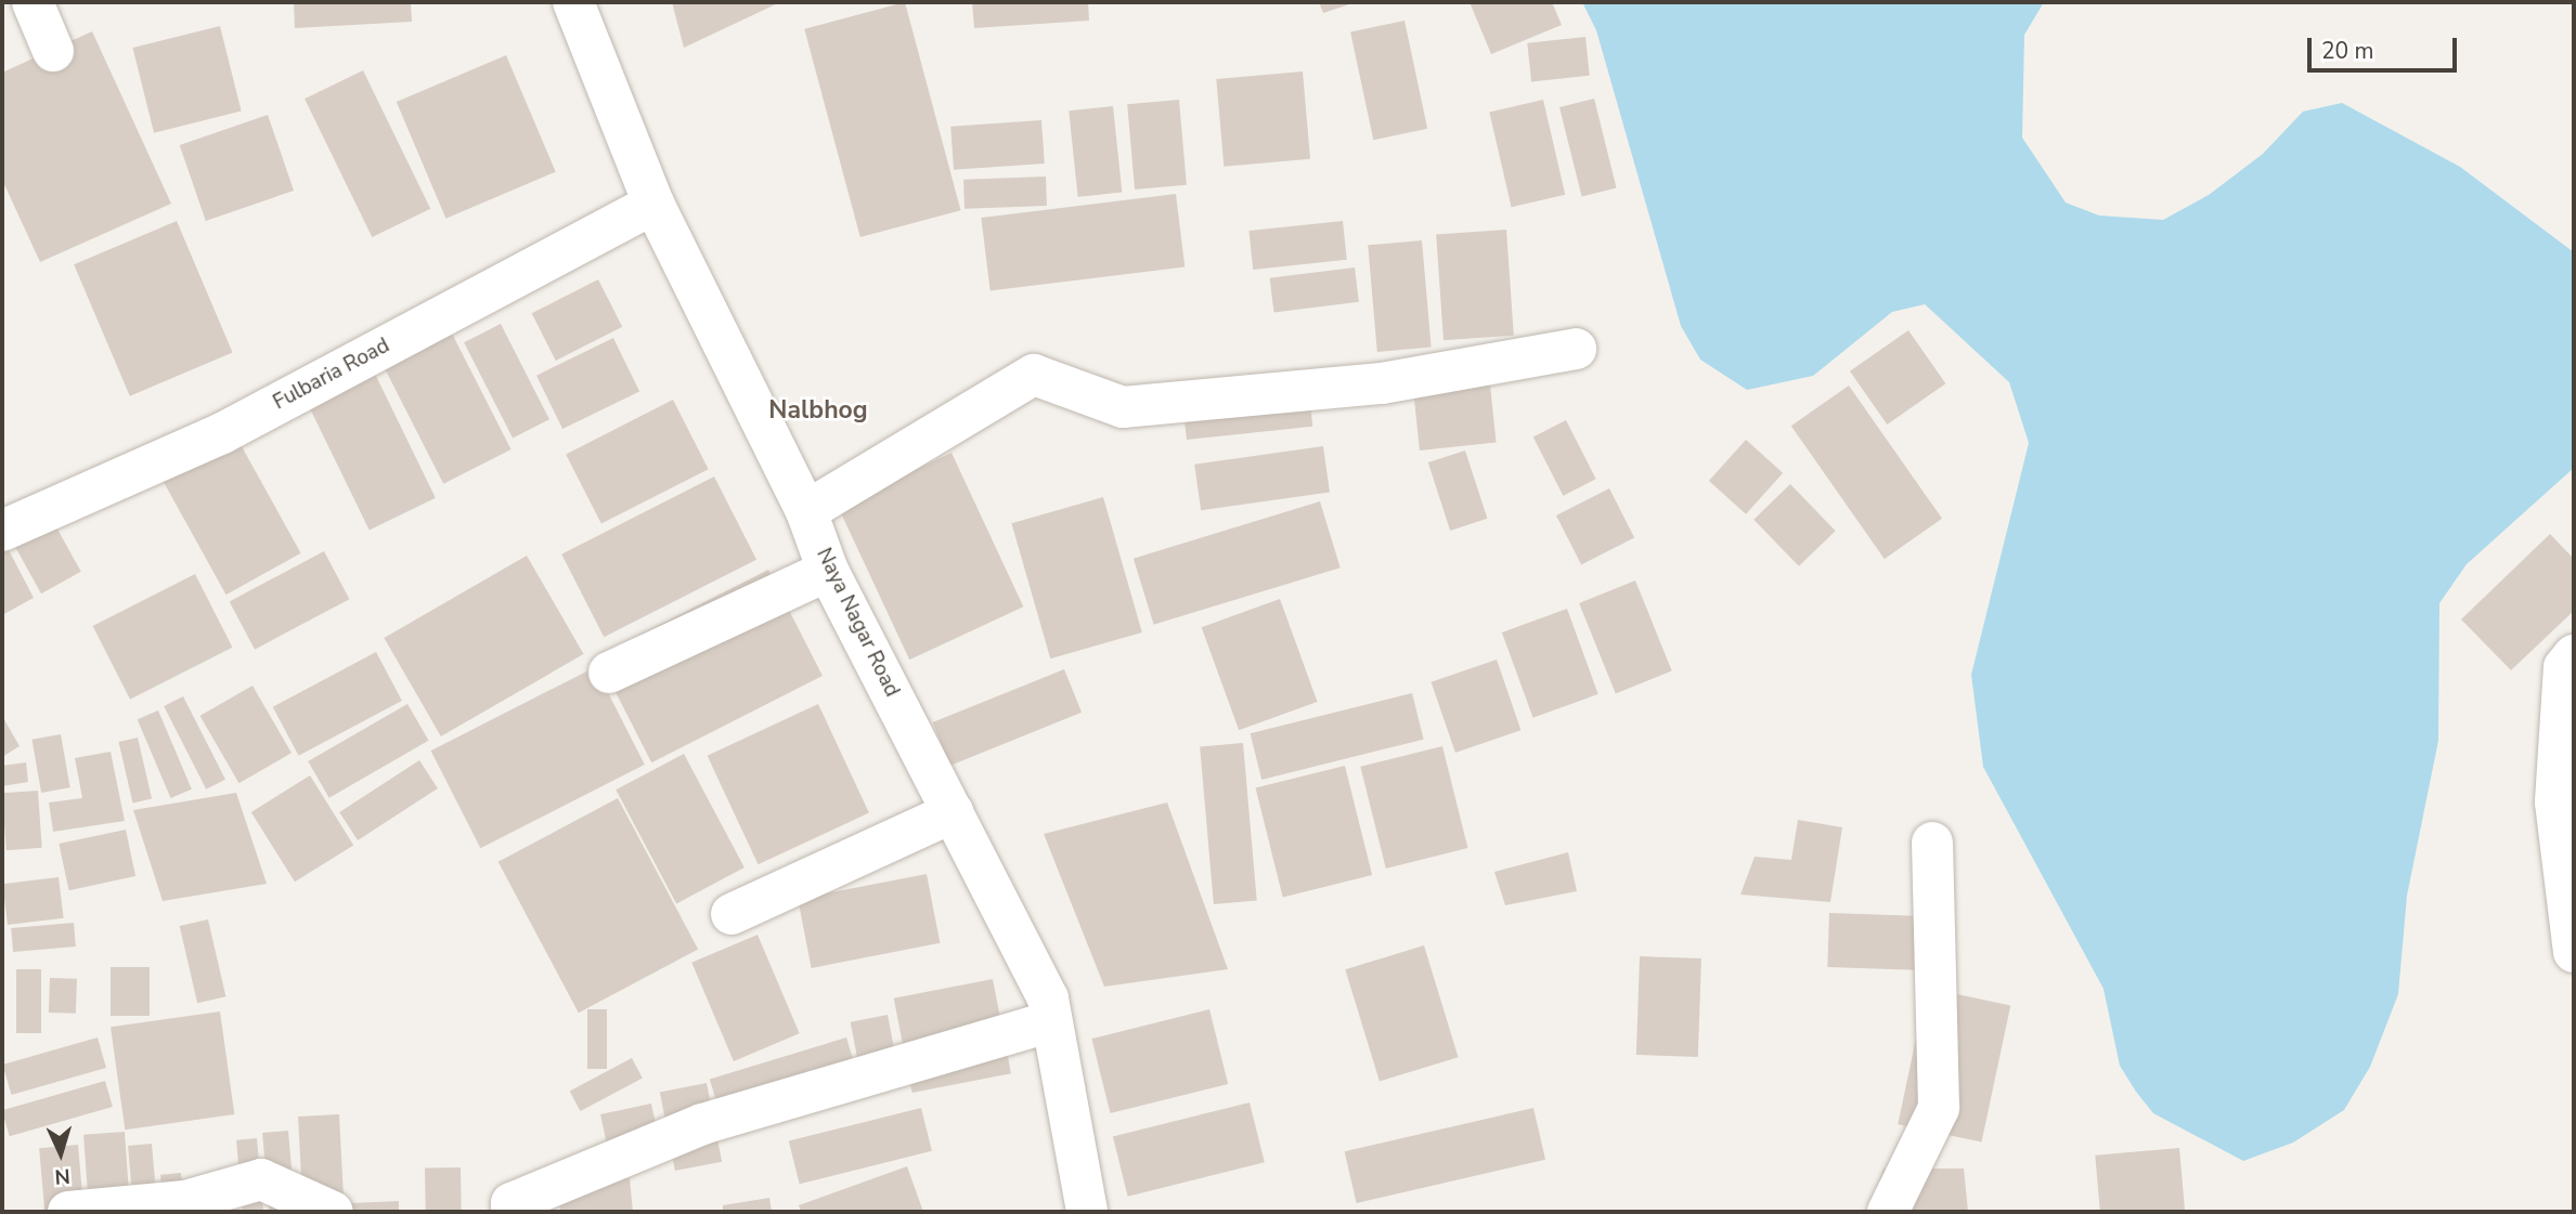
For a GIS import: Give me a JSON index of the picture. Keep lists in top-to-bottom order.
{
  "streets": {
    "street": ["Fulbaria Road", "Naya Nagar Road"]
  },
  "crossings": [
    ["Fulbaria Road", "Naya Nagar Road"]
  ],
  "districts": ["Nalbhog"],
  "scale_bar": "20 m",
  "north": "bottom"
}
